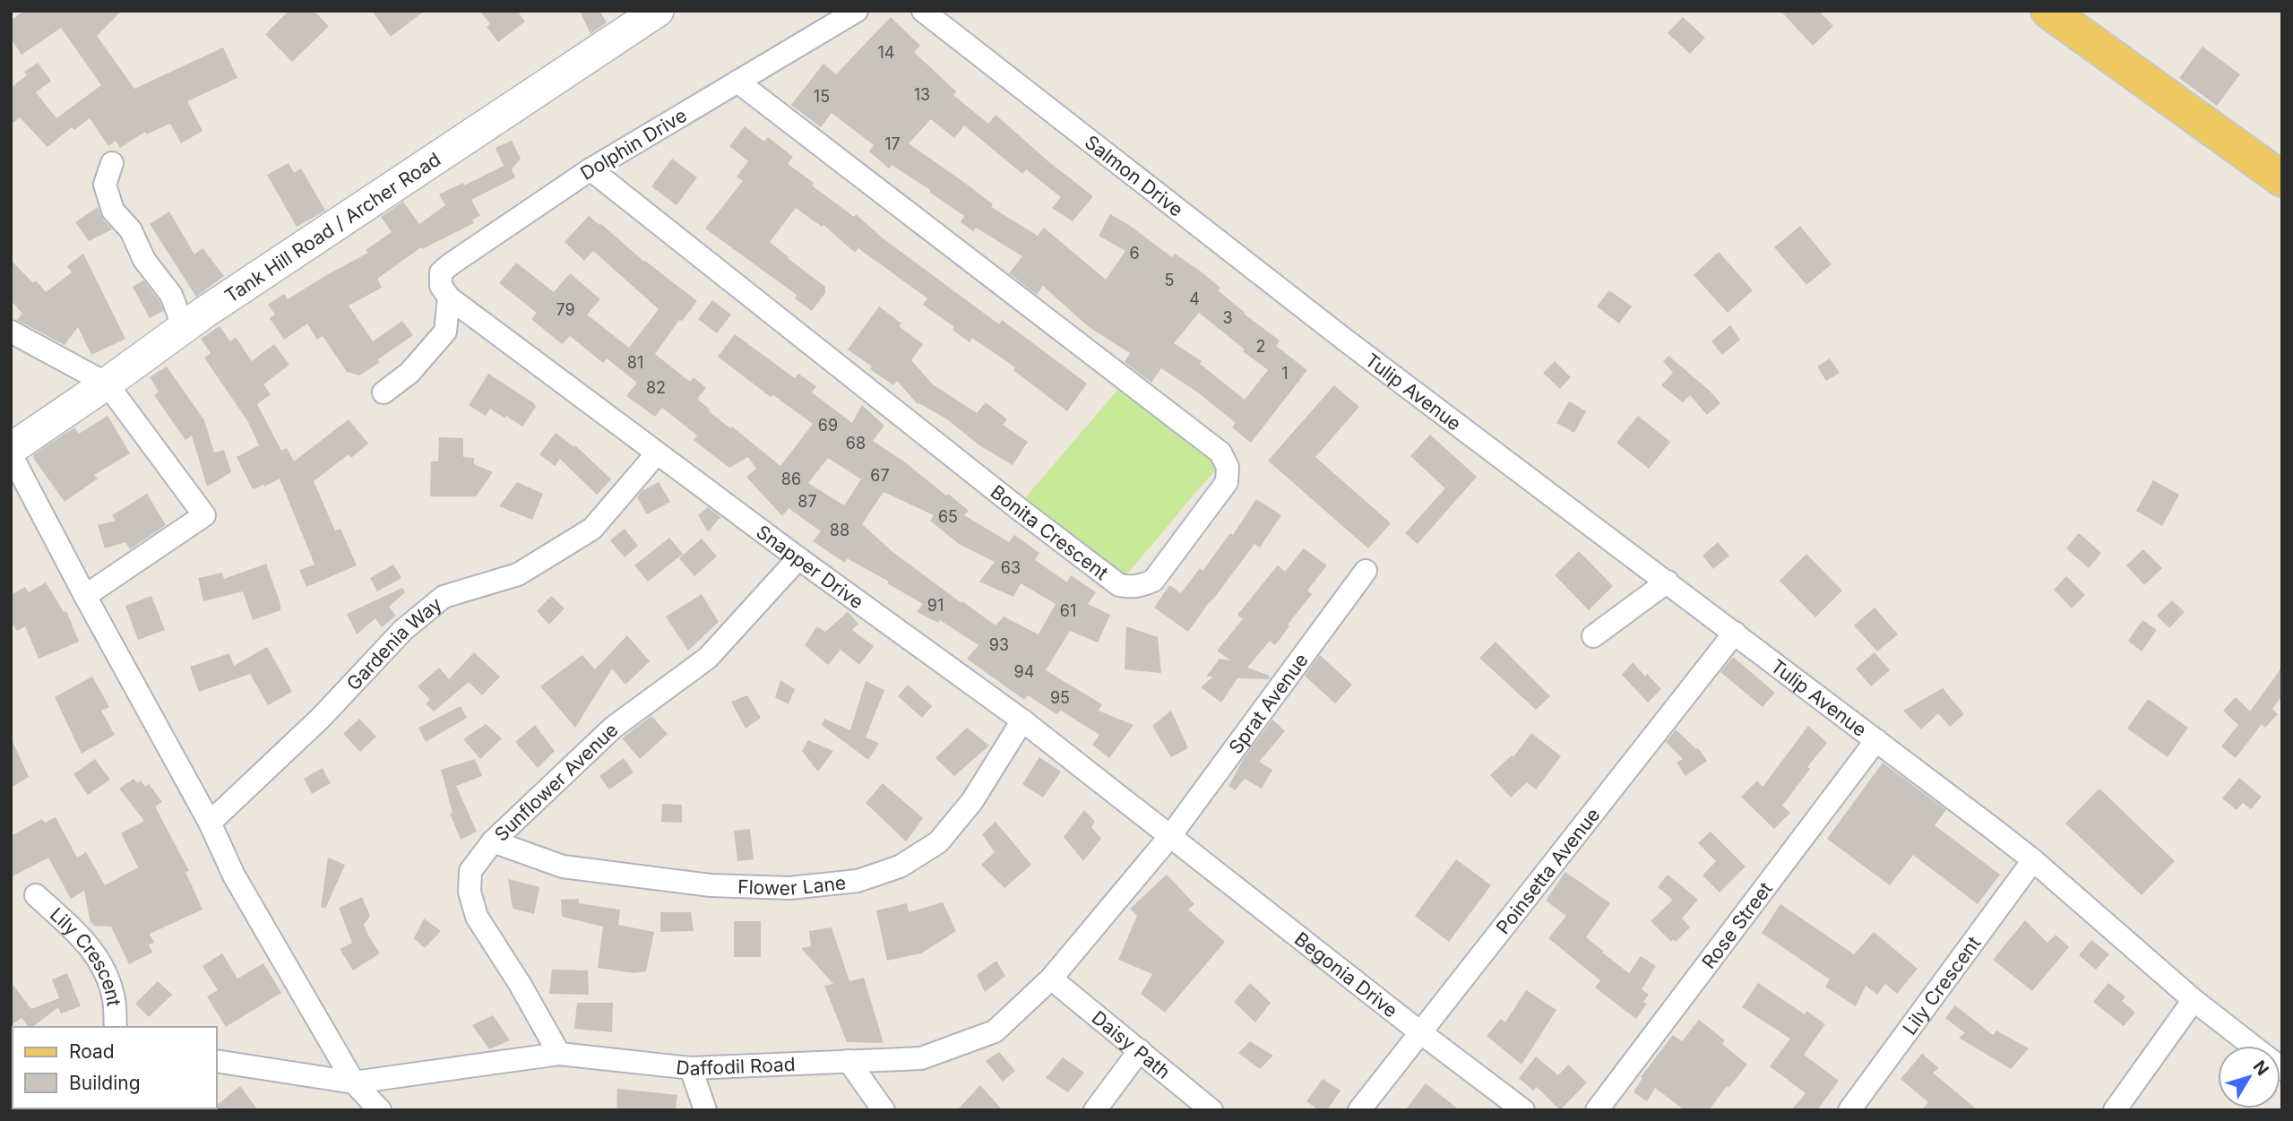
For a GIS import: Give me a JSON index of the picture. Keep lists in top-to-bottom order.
{
  "streets": {
    "street": [
      "Dolphin Drive",
      "Salmon Drive",
      "Tank Hill Road / Archer Road",
      "Tulip Avenue",
      "Bonita Crescent",
      "Snapper Drive",
      "Gardenia Way",
      "Sprat Avenue",
      "Sunflower Avenue",
      "Poinsetta Avenue",
      "Flower Lane",
      "Rose Street",
      "Lily Crescent",
      "Begonia Drive",
      "Daisy Path",
      "Daffodil Road"
    ]
  },
  "crossings": [
    ["Dolphin Drive", "Bonita Crescent"],
    ["Dolphin Drive", "Snapper Drive"],
    ["Salmon Drive", "Tulip Avenue"],
    ["Tulip Avenue", "Poinsetta Avenue"],
    ["Tulip Avenue", "Rose Street"],
    ["Tulip Avenue", "Lily Crescent"],
    ["Snapper Drive", "Gardenia Way"],
    ["Snapper Drive", "Sprat Avenue"],
    ["Snapper Drive", "Sunflower Avenue"],
    ["Snapper Drive", "Flower Lane"],
    ["Snapper Drive", "Begonia Drive"],
    ["Snapper Drive", "Daffodil Road"],
    ["Sprat Avenue", "Begonia Drive"],
    ["Sprat Avenue", "Daffodil Road"],
    ["Sunflower Avenue", "Flower Lane"],
    ["Sunflower Avenue", "Daffodil Road"],
    ["Poinsetta Avenue", "Begonia Drive"],
    ["Begonia Drive", "Daffodil Road"],
    ["Daisy Path", "Daffodil Road"]
  ],
  "house_numbers": [
    "14",
    "13",
    "15",
    "17",
    "6",
    "5",
    "4",
    "79",
    "3",
    "2",
    "81",
    "1",
    "82",
    "69",
    "68",
    "67",
    "86",
    "87",
    "65",
    "88",
    "63",
    "91",
    "61",
    "93",
    "94",
    "95"
  ],
  "legend": ["Road", "Building"],
  "north": "top right"
}
